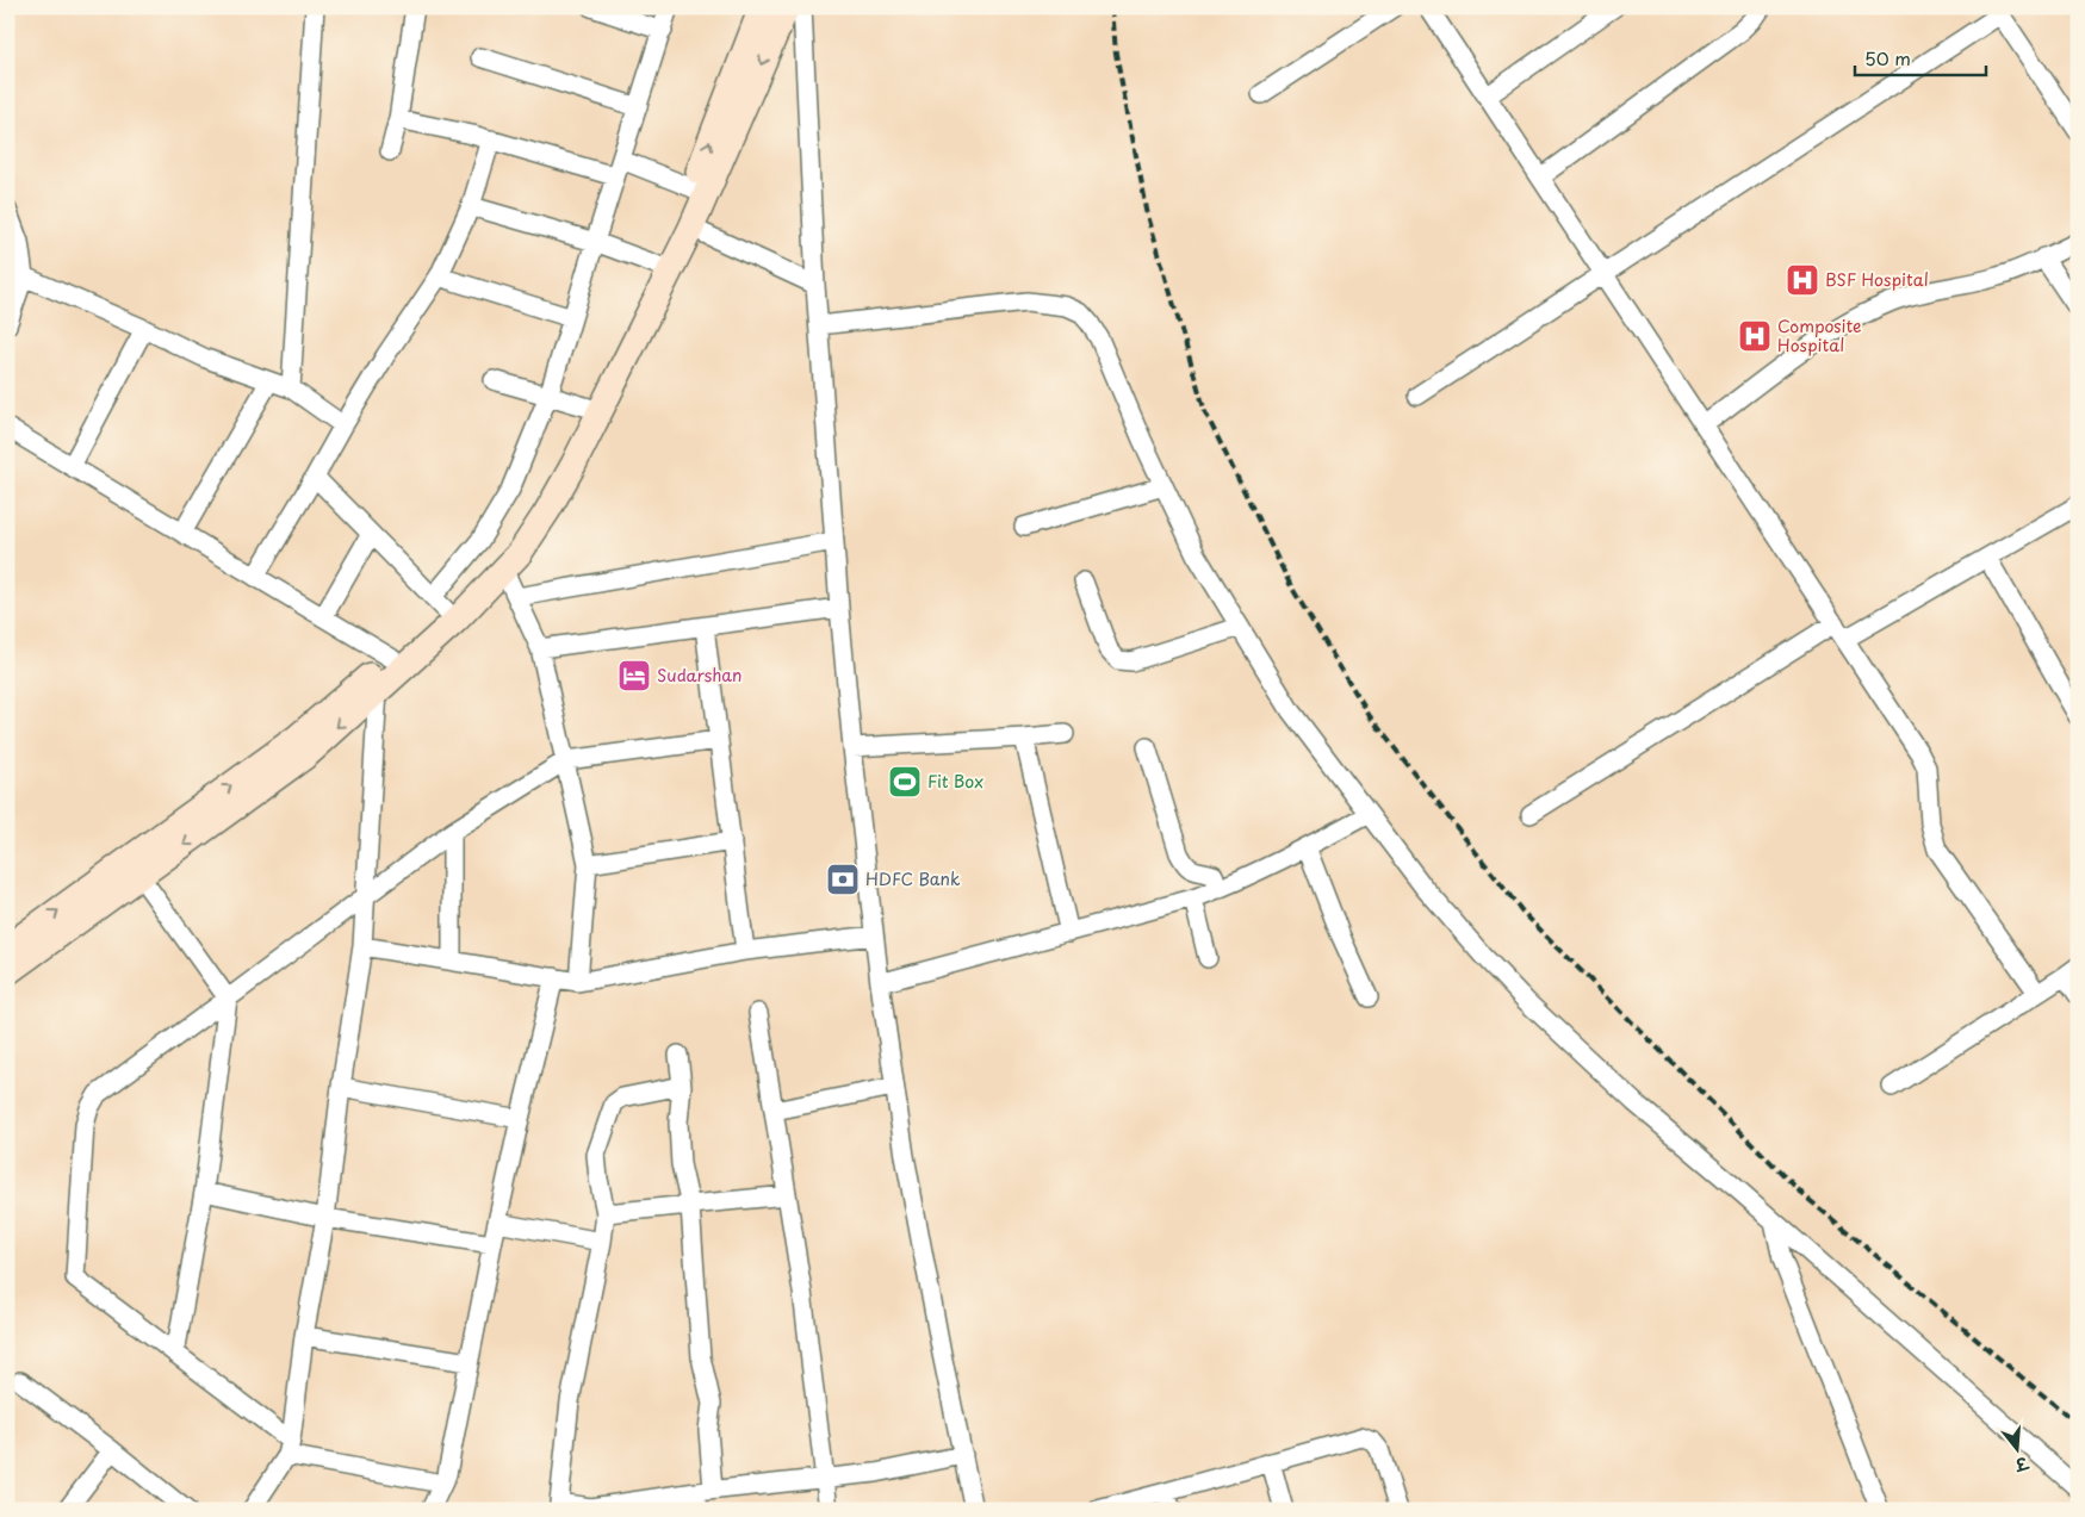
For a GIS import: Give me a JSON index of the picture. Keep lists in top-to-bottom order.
{
  "places": {
    "hospital": ["BSF Hospital", "Composite Hospital"],
    "hotel": ["Sudarshan"],
    "sports": ["Fit Box"],
    "bank": ["HDFC Bank"]
  },
  "scale_bar": "50 m",
  "north": "bottom"
}
